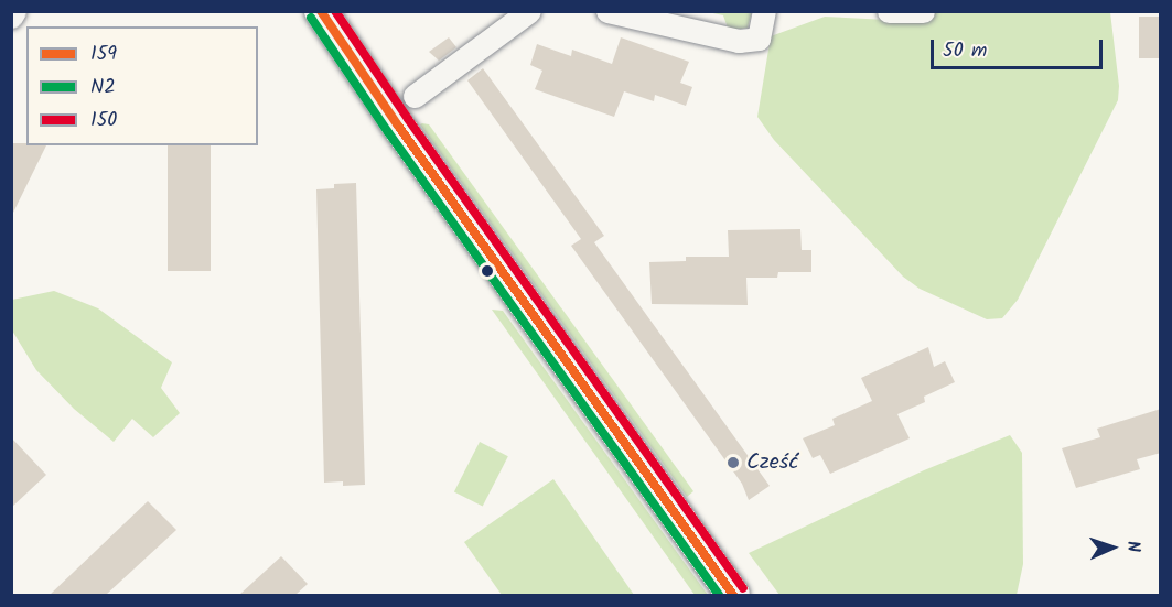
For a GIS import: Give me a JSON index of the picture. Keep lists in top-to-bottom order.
{
  "places": ["Cześć"],
  "lines": ["transit line 159", "transit line 150", "transit line N2"],
  "legend": ["159", "N2", "150"],
  "scale_bar": "50 m",
  "north": "right"
}
